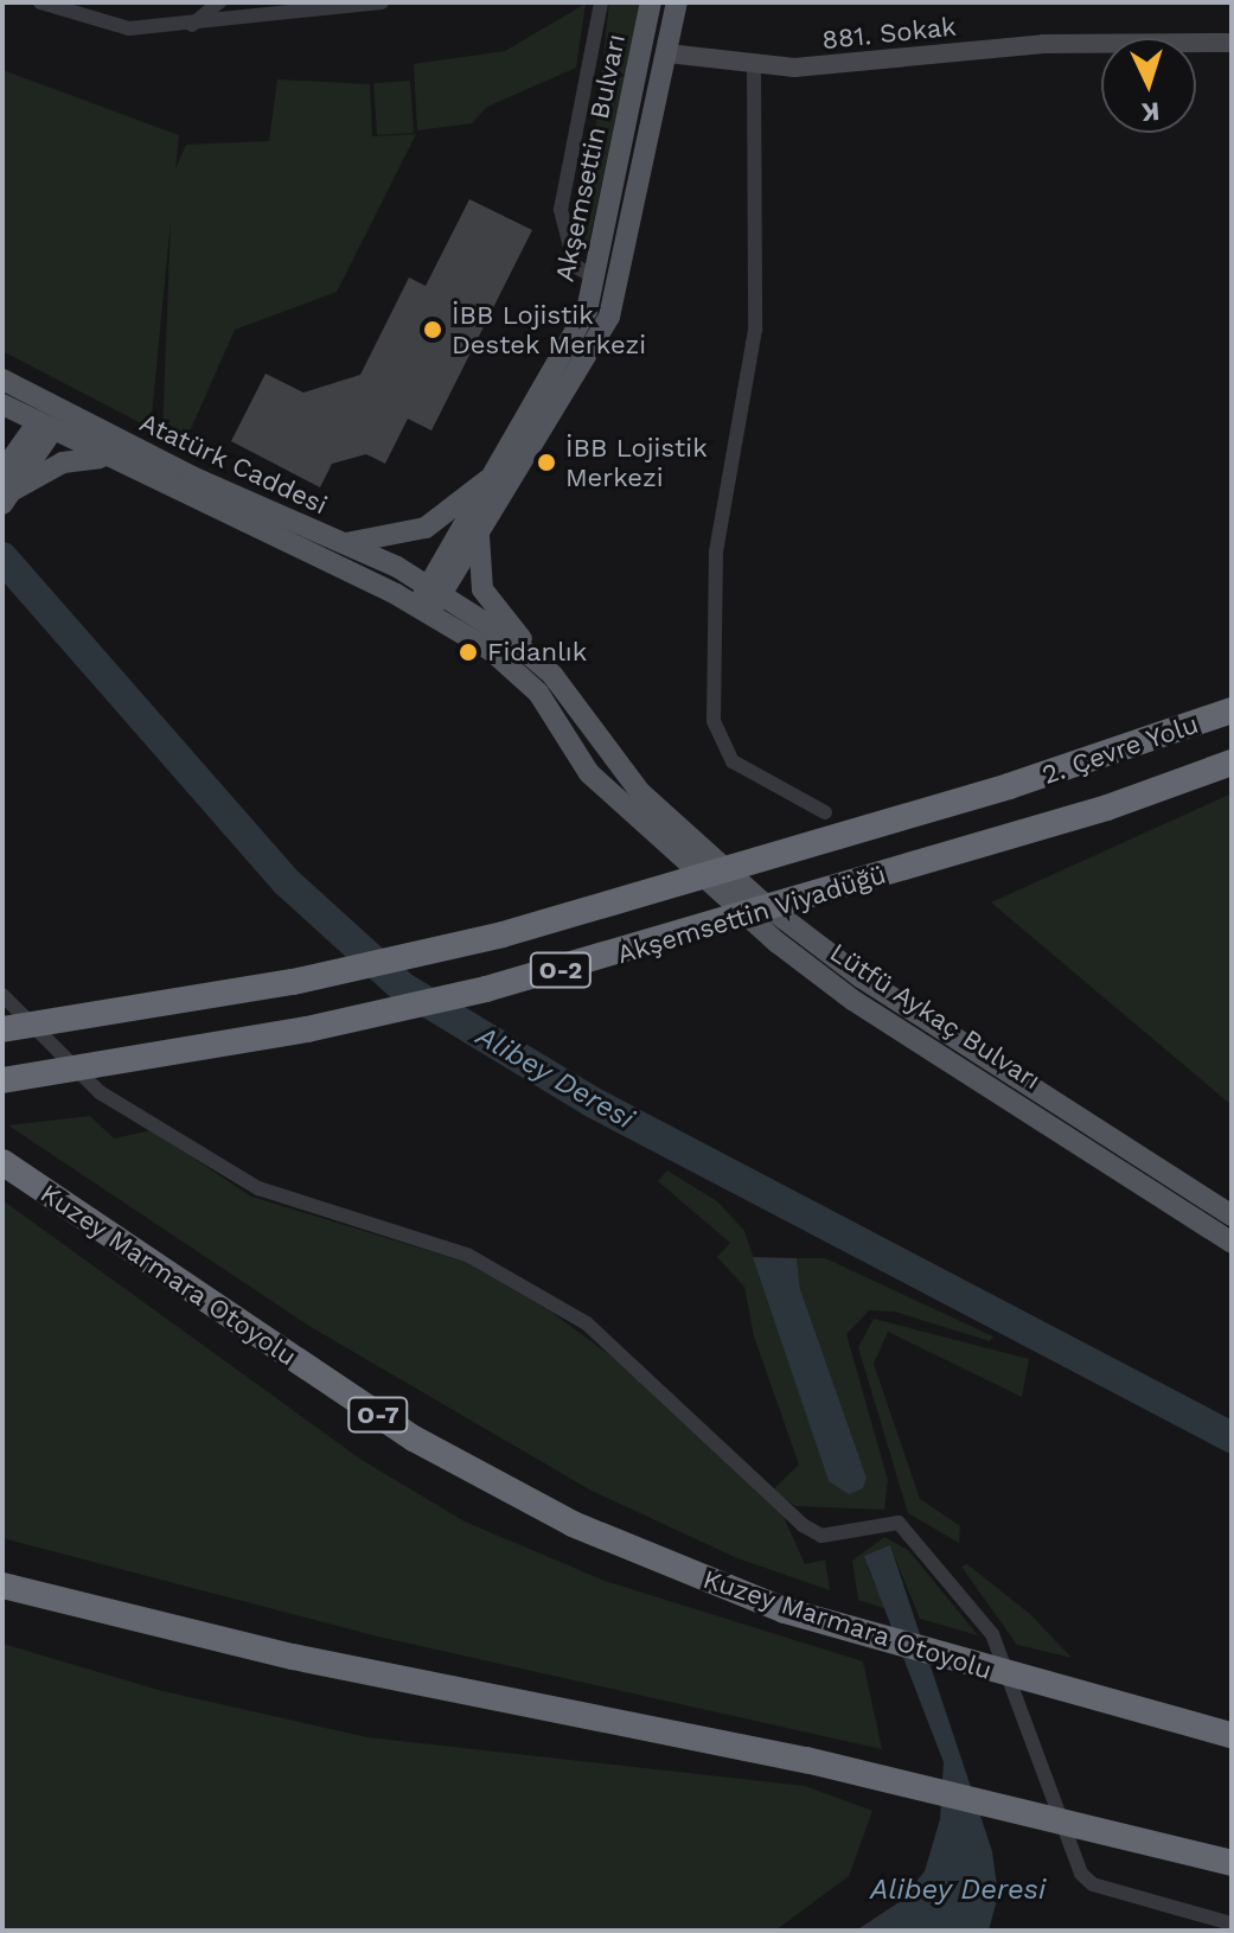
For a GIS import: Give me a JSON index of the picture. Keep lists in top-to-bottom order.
{
  "streets": {
    "highway": [
      "2. Çevre Yolu",
      "Akşemsettin Viyadüğü",
      "O-2",
      "Kuzey Marmara Otoyolu",
      "O-7"
    ],
    "main road": ["Akşemsettin Bulvarı", "Atatürk Caddesi", "Lütfü Aykaç Bulvarı"],
    "street": ["881. Sokak"]
  },
  "crossings": [
    ["881. Sokak", "Akşemsettin Bulvarı"],
    ["Akşemsettin Bulvarı", "Atatürk Caddesi"],
    ["Akşemsettin Bulvarı", "Lütfü Aykaç Bulvarı"],
    ["Atatürk Caddesi", "Lütfü Aykaç Bulvarı"],
    ["2. Çevre Yolu", "Akşemsettin Viyadüğü"]
  ],
  "water": ["Alibey Deresi"],
  "places": ["İBB Lojistik Destek Merkezi", "İBB Lojistik Merkezi", "Fidanlık"],
  "north": "bottom"
}
